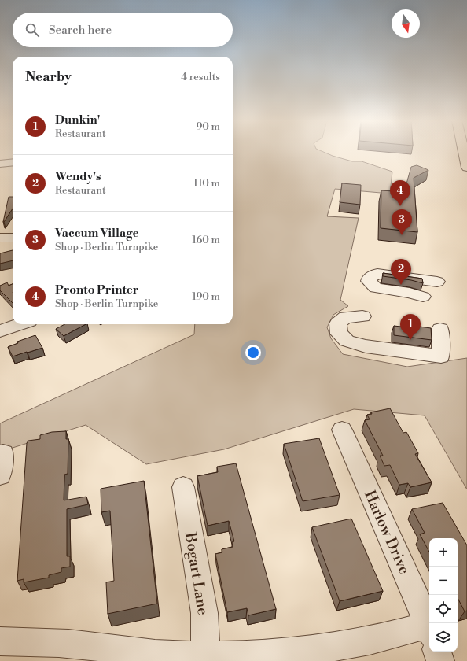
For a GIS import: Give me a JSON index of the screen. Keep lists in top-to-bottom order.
{
  "streets": {
    "street": ["Harlow Drive", "Bogart Lane"]
  },
  "north": "bottom",
  "page": {
    "search": "Search here",
    "heading": ["Nearby", "4 results"],
    "list": [
      {
        "mark": "1",
        "name": "Dunkin'",
        "note": "Restaurant",
        "value": "90 m"
      },
      {
        "mark": "2",
        "name": "Wendy's",
        "note": "Restaurant",
        "value": "110 m"
      },
      {
        "mark": "3",
        "name": "Vaccum Village",
        "note": "Shop · Berlin Turnpike",
        "value": "160 m"
      },
      {
        "mark": "4",
        "name": "Pronto Printer",
        "note": "Shop · Berlin Turnpike",
        "value": "190 m"
      }
    ],
    "pins": [
      "4",
      "3",
      "2",
      "1"
    ],
    "map_buttons": ["+", "−"]
  }
}
